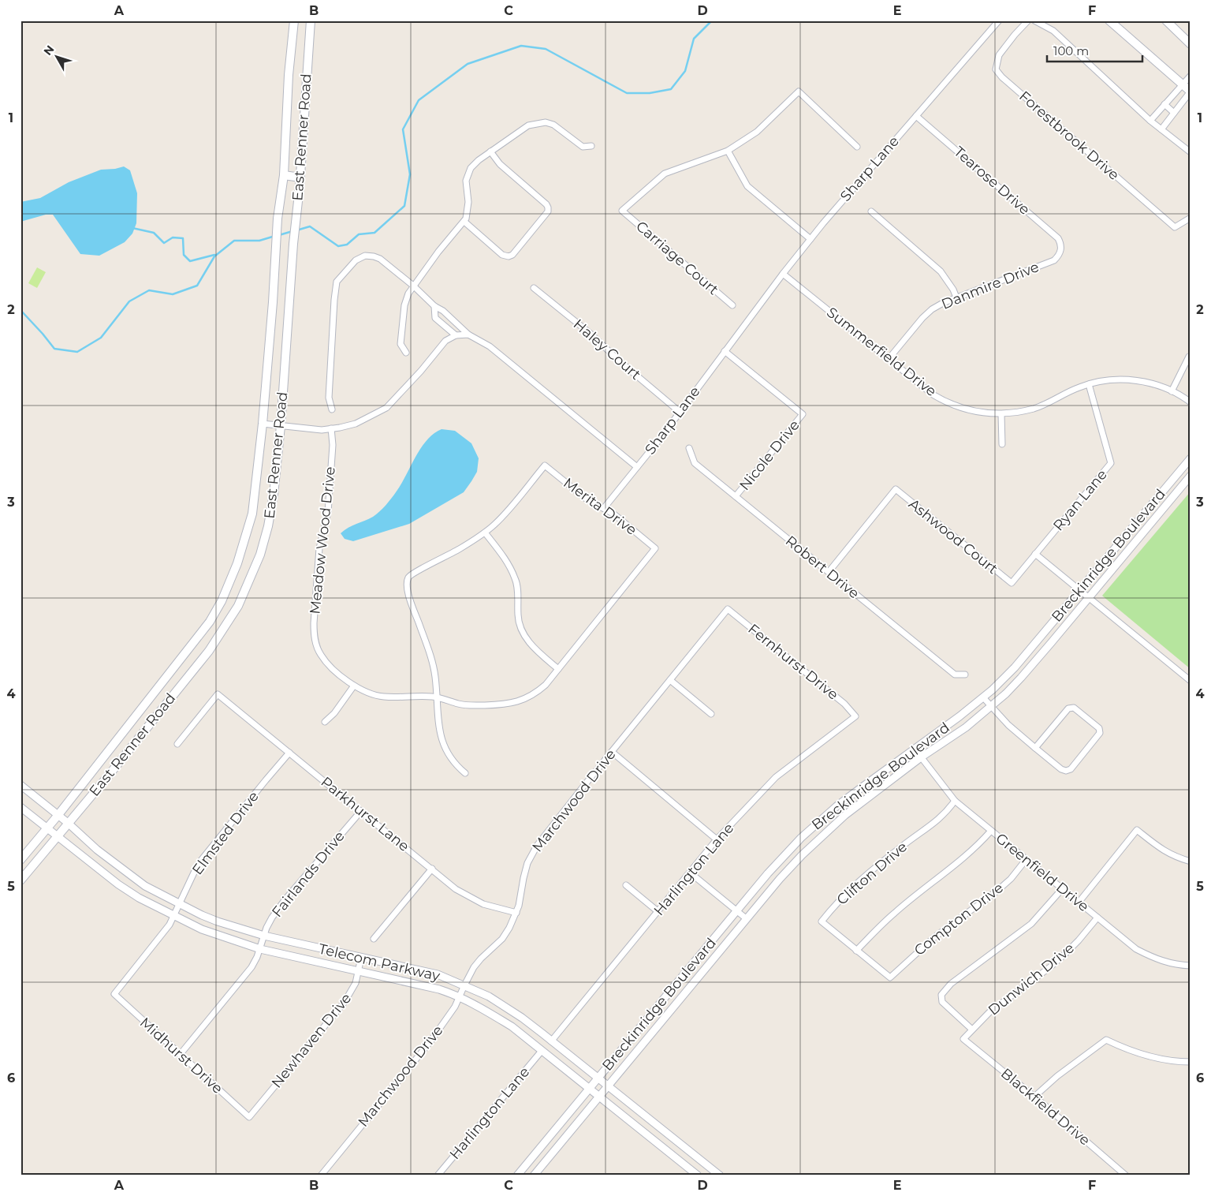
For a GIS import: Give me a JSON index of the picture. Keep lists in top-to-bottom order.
{
  "streets": {
    "main road": ["East Renner Road"],
    "street": [
      "Forestbrook Drive",
      "Sharp Lane",
      "Tearose Drive",
      "Carriage Court",
      "Danmire Drive",
      "Haley Court",
      "Summerfield Drive",
      "Nicole Drive",
      "Ryan Lane",
      "Merita Drive",
      "Ashwood Court",
      "Meadow Wood Drive",
      "Breckinridge Boulevard",
      "Robert Drive",
      "Fernhurst Drive",
      "Marchwood Drive",
      "Parkhurst Lane",
      "Elmsted Drive",
      "Harlington Lane",
      "Greenfield Drive",
      "Clifton Drive",
      "Fairlands Drive",
      "Compton Drive",
      "Telecom Parkway",
      "Dunwich Drive",
      "Newhaven Drive",
      "Midhurst Drive",
      "Blackfield Drive"
    ]
  },
  "crossings": [
    ["East Renner Road", "Telecom Parkway"],
    ["Sharp Lane", "Tearose Drive"],
    ["Sharp Lane", "Haley Court"],
    ["Sharp Lane", "Summerfield Drive"],
    ["Sharp Lane", "Nicole Drive"],
    ["Tearose Drive", "Danmire Drive"],
    ["Danmire Drive", "Summerfield Drive"],
    ["Summerfield Drive", "Ryan Lane"],
    ["Nicole Drive", "Robert Drive"],
    ["Ryan Lane", "Ashwood Court"],
    ["Merita Drive", "Meadow Wood Drive"],
    ["Ashwood Court", "Robert Drive"],
    ["Breckinridge Boulevard", "Greenfield Drive"],
    ["Breckinridge Boulevard", "Telecom Parkway"],
    ["Fernhurst Drive", "Marchwood Drive"],
    ["Fernhurst Drive", "Harlington Lane"],
    ["Marchwood Drive", "Parkhurst Lane"],
    ["Marchwood Drive", "Telecom Parkway"],
    ["Parkhurst Lane", "Elmsted Drive"],
    ["Parkhurst Lane", "Fairlands Drive"],
    ["Elmsted Drive", "Telecom Parkway"],
    ["Elmsted Drive", "Midhurst Drive"],
    ["Harlington Lane", "Telecom Parkway"],
    ["Greenfield Drive", "Clifton Drive"],
    ["Greenfield Drive", "Compton Drive"],
    ["Greenfield Drive", "Dunwich Drive"],
    ["Clifton Drive", "Compton Drive"],
    ["Fairlands Drive", "Telecom Parkway"],
    ["Fairlands Drive", "Midhurst Drive"],
    ["Telecom Parkway", "Newhaven Drive"],
    ["Dunwich Drive", "Blackfield Drive"],
    ["Newhaven Drive", "Midhurst Drive"]
  ],
  "scale_bar": "100 m",
  "north": "top left",
  "grid": {
    "columns": [
      "A",
      "B",
      "C",
      "D",
      "E",
      "F"
    ],
    "rows": [
      "1",
      "2",
      "3",
      "4",
      "5",
      "6"
    ]
  }
}
